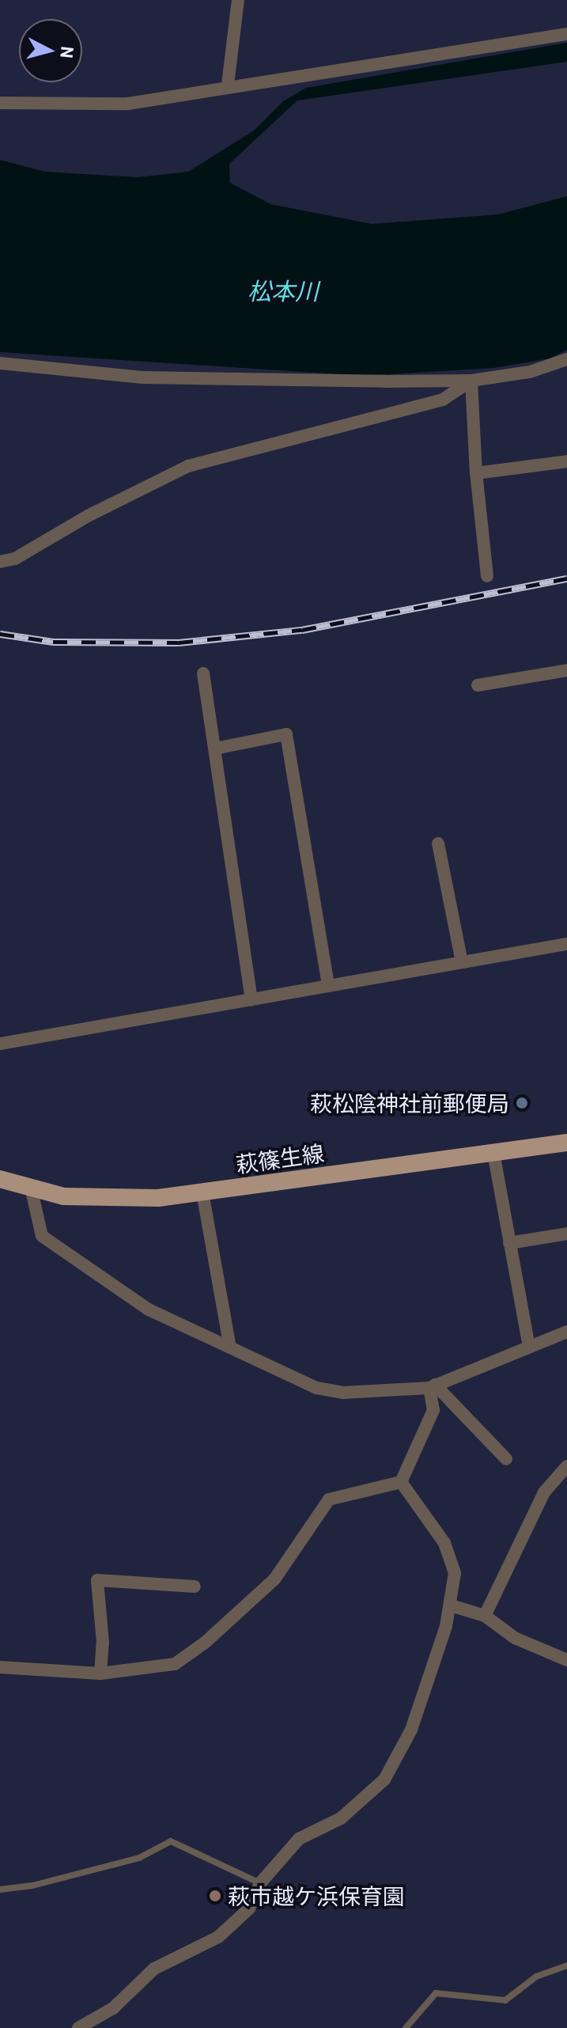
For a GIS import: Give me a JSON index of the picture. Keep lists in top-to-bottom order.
{
  "streets": {
    "main road": ["萩篠生線"]
  },
  "water": ["松本川"],
  "places": ["萩松陰神社前郵便局", "萩市越ケ浜保育園"],
  "north": "right"
}
